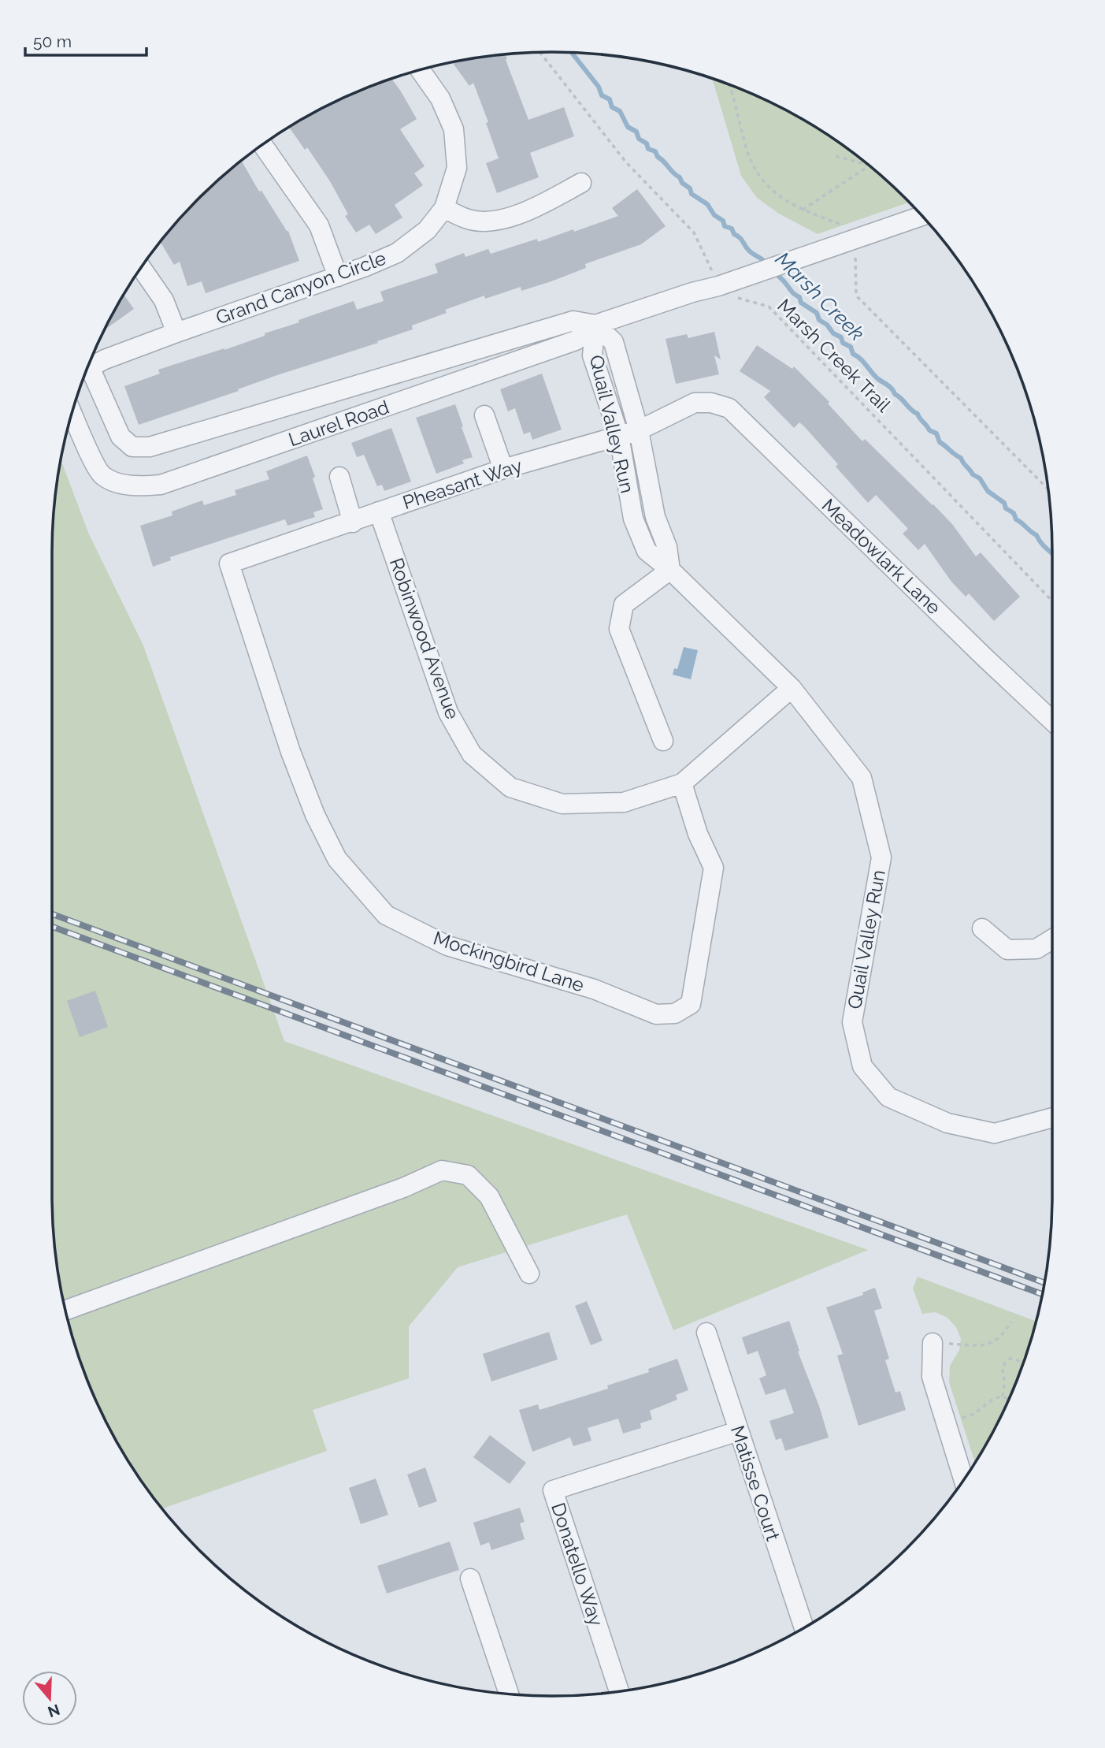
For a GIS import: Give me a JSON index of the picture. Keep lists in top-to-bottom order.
{
  "streets": {
    "street": [
      "Grand Canyon Circle",
      "Laurel Road",
      "Quail Valley Run",
      "Pheasant Way",
      "Meadowlark Lane",
      "Robinwood Avenue",
      "Mockingbird Lane",
      "Matisse Court",
      "Donatello Way"
    ],
    "path": ["Marsh Creek Trail"]
  },
  "crossings": [
    ["Marsh Creek Trail", "Laurel Road"],
    ["Laurel Road", "Quail Valley Run"],
    ["Quail Valley Run", "Pheasant Way"],
    ["Quail Valley Run", "Robinwood Avenue"],
    ["Pheasant Way", "Meadowlark Lane"],
    ["Pheasant Way", "Robinwood Avenue"],
    ["Pheasant Way", "Mockingbird Lane"],
    ["Robinwood Avenue", "Mockingbird Lane"],
    ["Matisse Court", "Donatello Way"]
  ],
  "water": ["Marsh Creek"],
  "scale_bar": "50 m",
  "north": "bottom"
}
